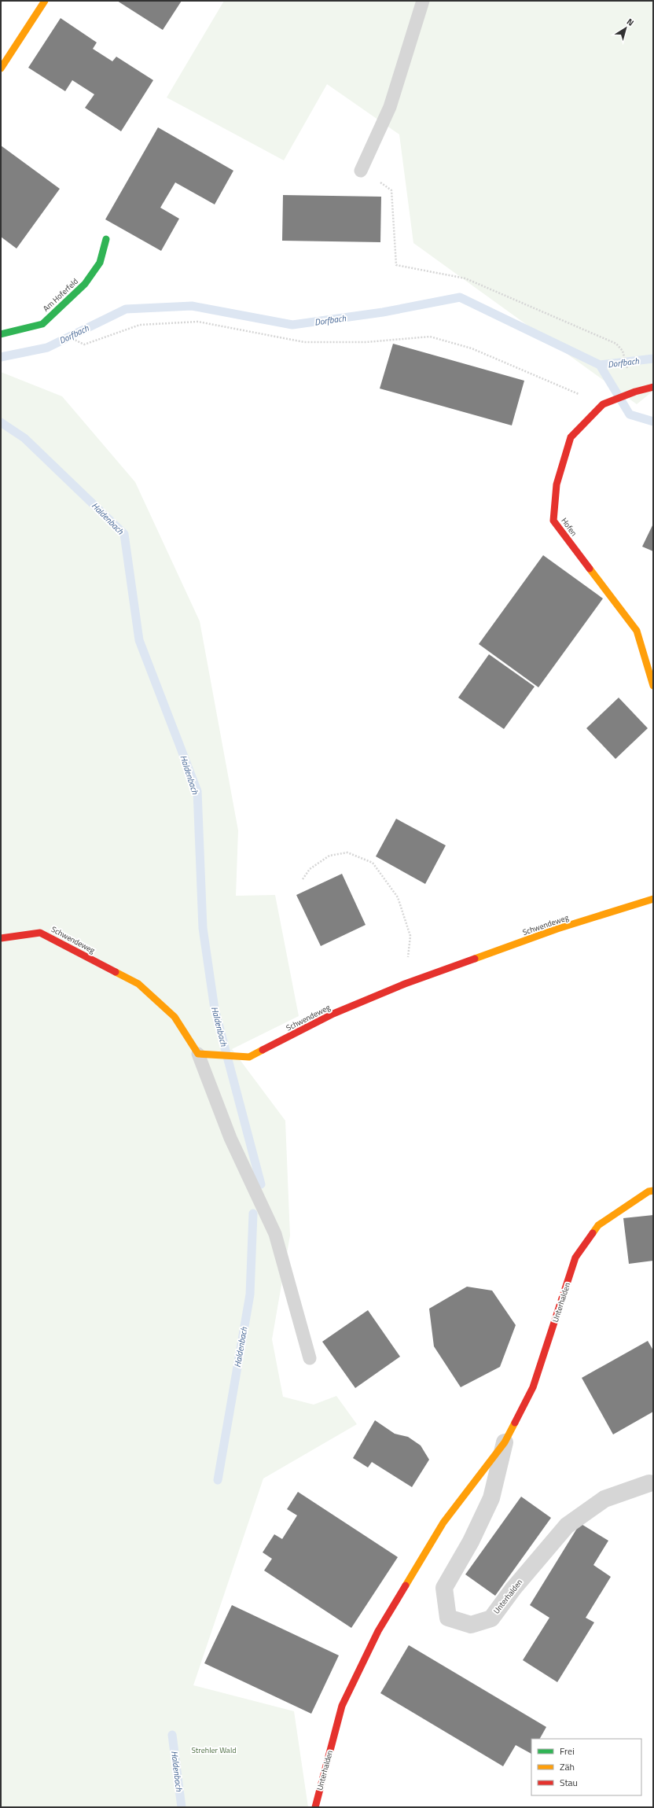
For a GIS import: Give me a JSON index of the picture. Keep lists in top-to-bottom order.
{
  "streets": {
    "street": [
      "Am Hoferfeld",
      "Hofen",
      "Schwendeweg",
      "Unterhalden"
    ]
  },
  "water": ["Dorfbach", "Haldenbach"],
  "parks": ["Strehler Wald"],
  "legend": ["Frei", "Zäh", "Stau"],
  "north": "top right"
}
